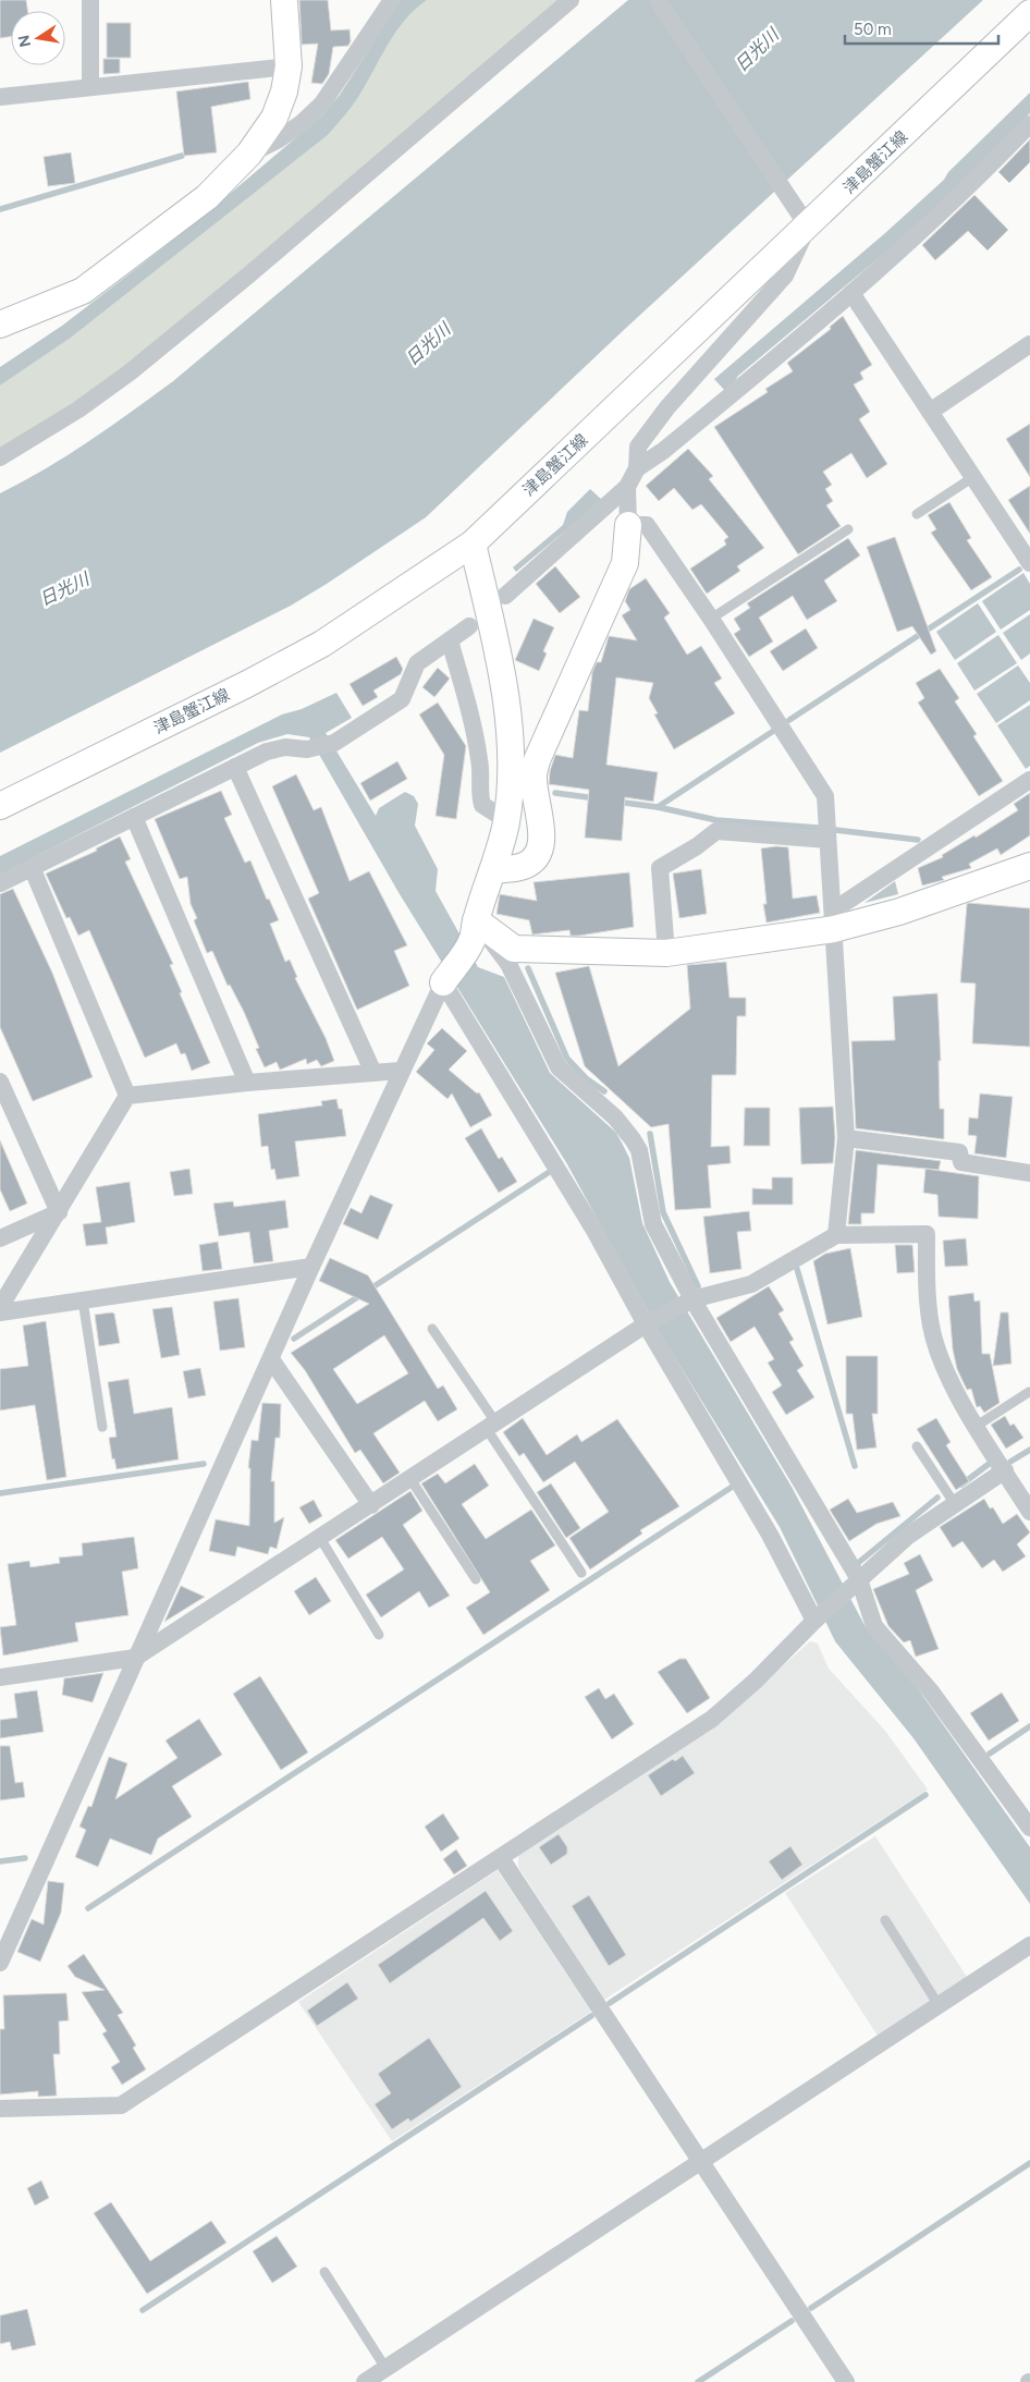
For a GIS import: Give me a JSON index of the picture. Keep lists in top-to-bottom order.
{
  "streets": {
    "street": ["津島蟹江線"]
  },
  "water": ["日光川"],
  "scale_bar": "50 m",
  "north": "left"
}
